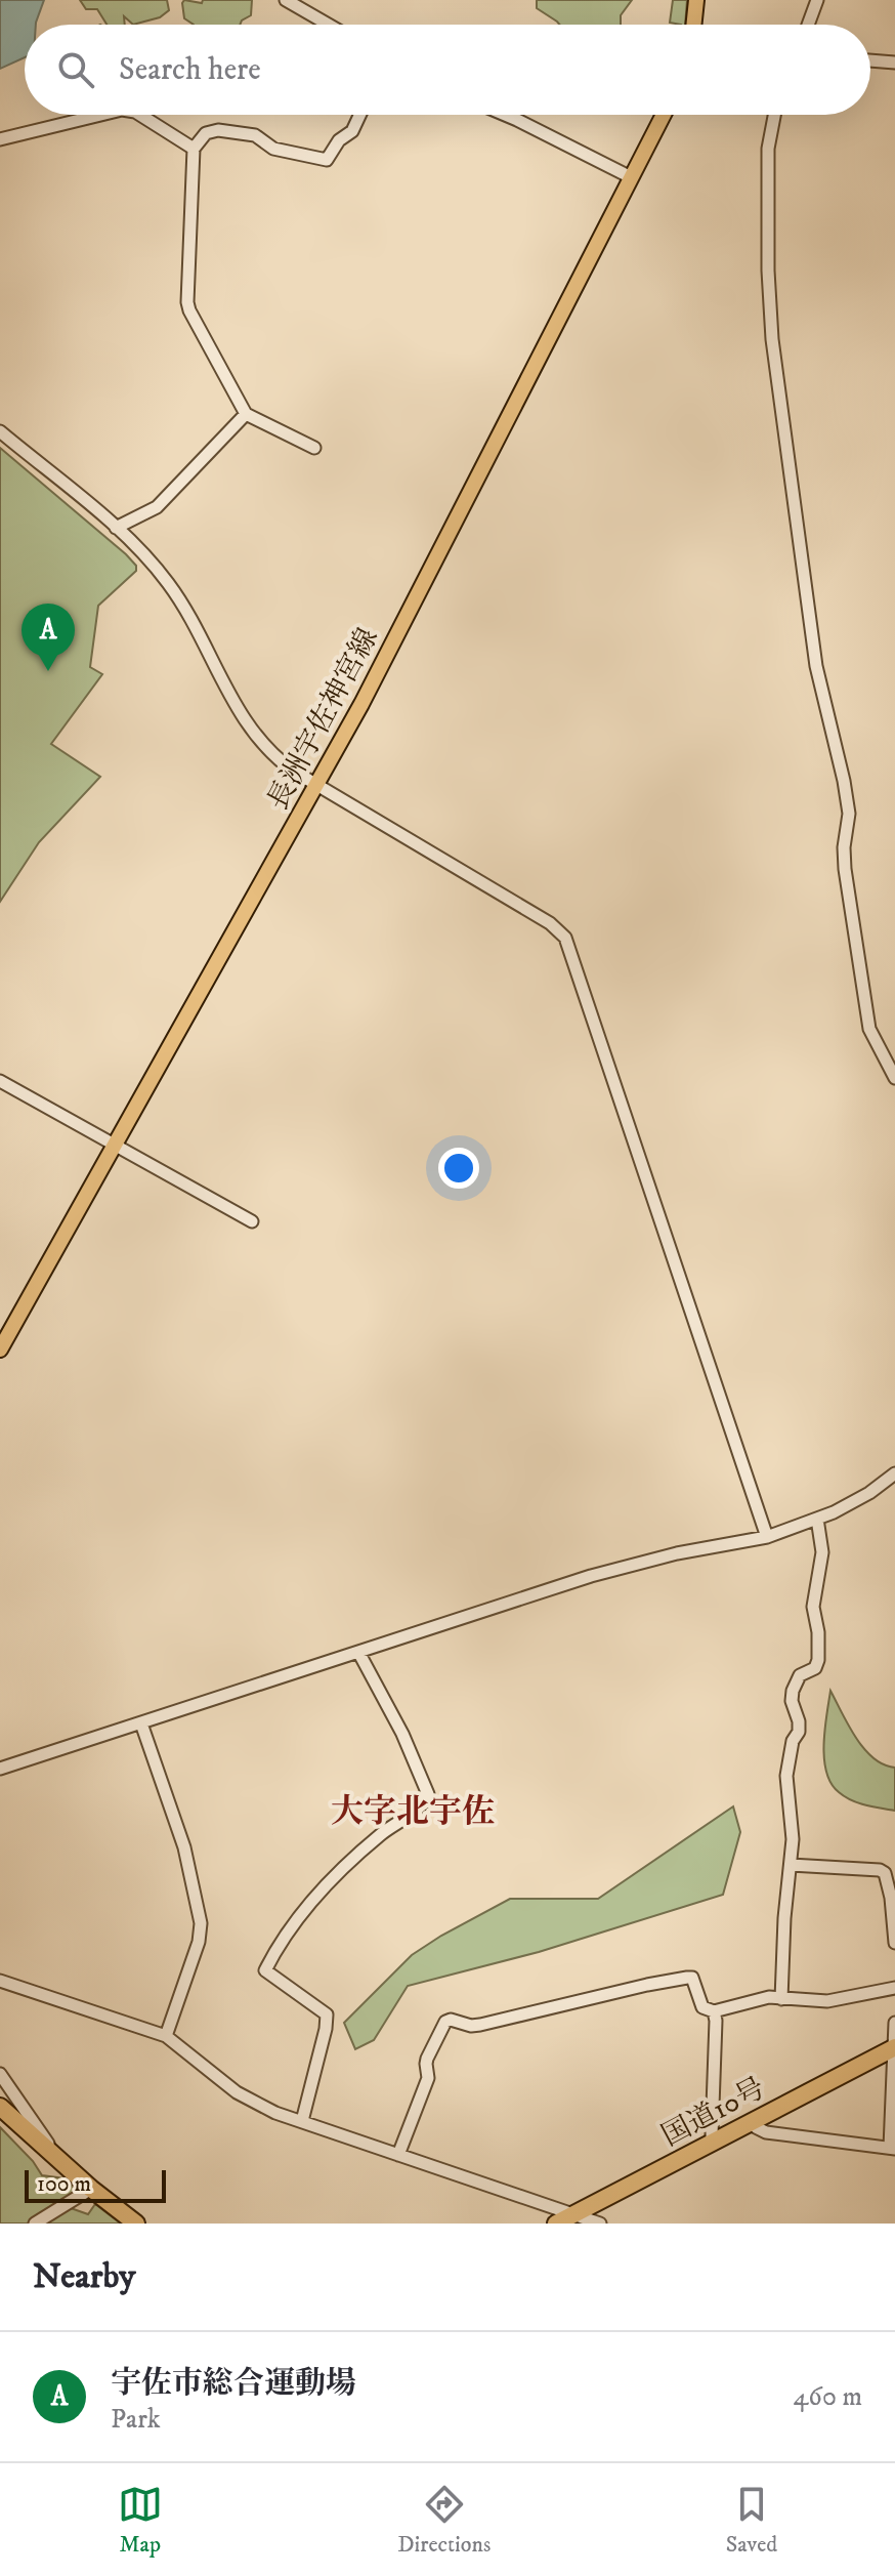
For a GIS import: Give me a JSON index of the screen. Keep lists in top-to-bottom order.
{
  "streets": {
    "highway": ["国道10号"],
    "main road": ["長洲宇佐神宮線"]
  },
  "districts": ["大字北宇佐"],
  "scale_bar": "100 m",
  "page": {
    "search": "Search here",
    "pins": "A",
    "scale": "100 m",
    "heading": "Nearby",
    "list": [
      {
        "mark": "A",
        "name": "宇佐市総合運動場",
        "note": "Park",
        "value": "460 m"
      }
    ],
    "nav": ["Map", "Directions", "Saved"]
  }
}
